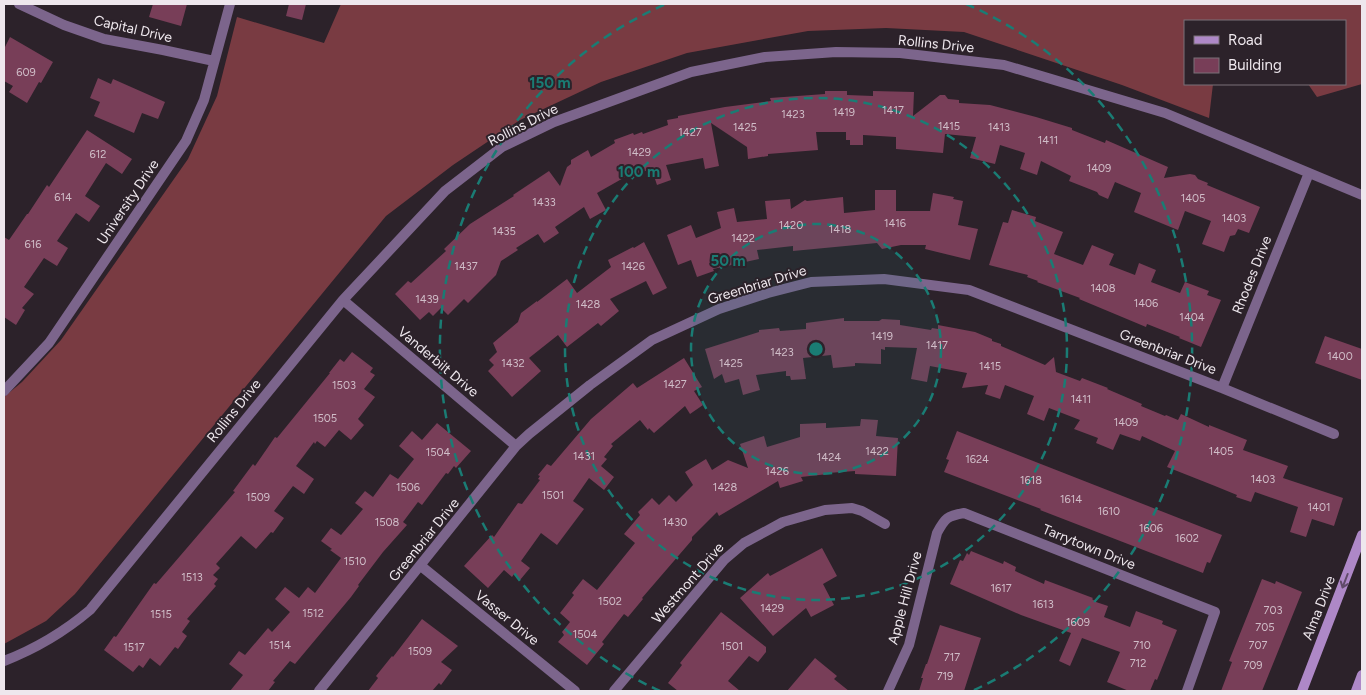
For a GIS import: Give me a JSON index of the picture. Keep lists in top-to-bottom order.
{
  "streets": {
    "main road": ["Alma Drive"],
    "street": [
      "Capital Drive",
      "Rollins Drive",
      "University Drive",
      "Rhodes Drive",
      "Greenbriar Drive",
      "Vanderbilt Drive",
      "Tarrytown Drive",
      "Westmont Drive",
      "Apple Hill Drive",
      "Vasser Drive"
    ]
  },
  "crossings": [
    ["Capital Drive", "University Drive"],
    ["Rollins Drive", "Rhodes Drive"],
    ["Rollins Drive", "Vanderbilt Drive"],
    ["Rhodes Drive", "Greenbriar Drive"],
    ["Greenbriar Drive", "Vanderbilt Drive"],
    ["Greenbriar Drive", "Vasser Drive"],
    ["Tarrytown Drive", "Apple Hill Drive"]
  ],
  "one_way": ["Alma Drive"],
  "house_numbers": [
    "609",
    "1417",
    "1419",
    "1423",
    "1415",
    "1425",
    "1413",
    "1427",
    "1411",
    "1429",
    "612",
    "1409",
    "614",
    "1405",
    "1433",
    "1403",
    "1416",
    "1420",
    "1418",
    "1435",
    "1422",
    "616",
    "1437",
    "1426",
    "1408",
    "1439",
    "1406",
    "1428",
    "1404",
    "1419",
    "1417",
    "1423",
    "1400",
    "1432",
    "1425",
    "1415",
    "1427",
    "1503",
    "1411",
    "1505",
    "1409",
    "1422",
    "1405",
    "1504",
    "1431",
    "1424",
    "1624",
    "1426",
    "1403",
    "1618",
    "1506",
    "1428",
    "1501",
    "1509",
    "1614",
    "1401",
    "1610",
    "1508",
    "1430",
    "1606",
    "1602",
    "1510",
    "1513",
    "1617",
    "1502",
    "1613",
    "1429",
    "703",
    "1512",
    "1515",
    "1609",
    "705",
    "1504",
    "1514",
    "710",
    "707",
    "1501",
    "1517",
    "1509",
    "717",
    "712",
    "709",
    "719"
  ],
  "legend": ["Road", "Building"],
  "rings": ["150 m", "100 m", "50 m"]
}
